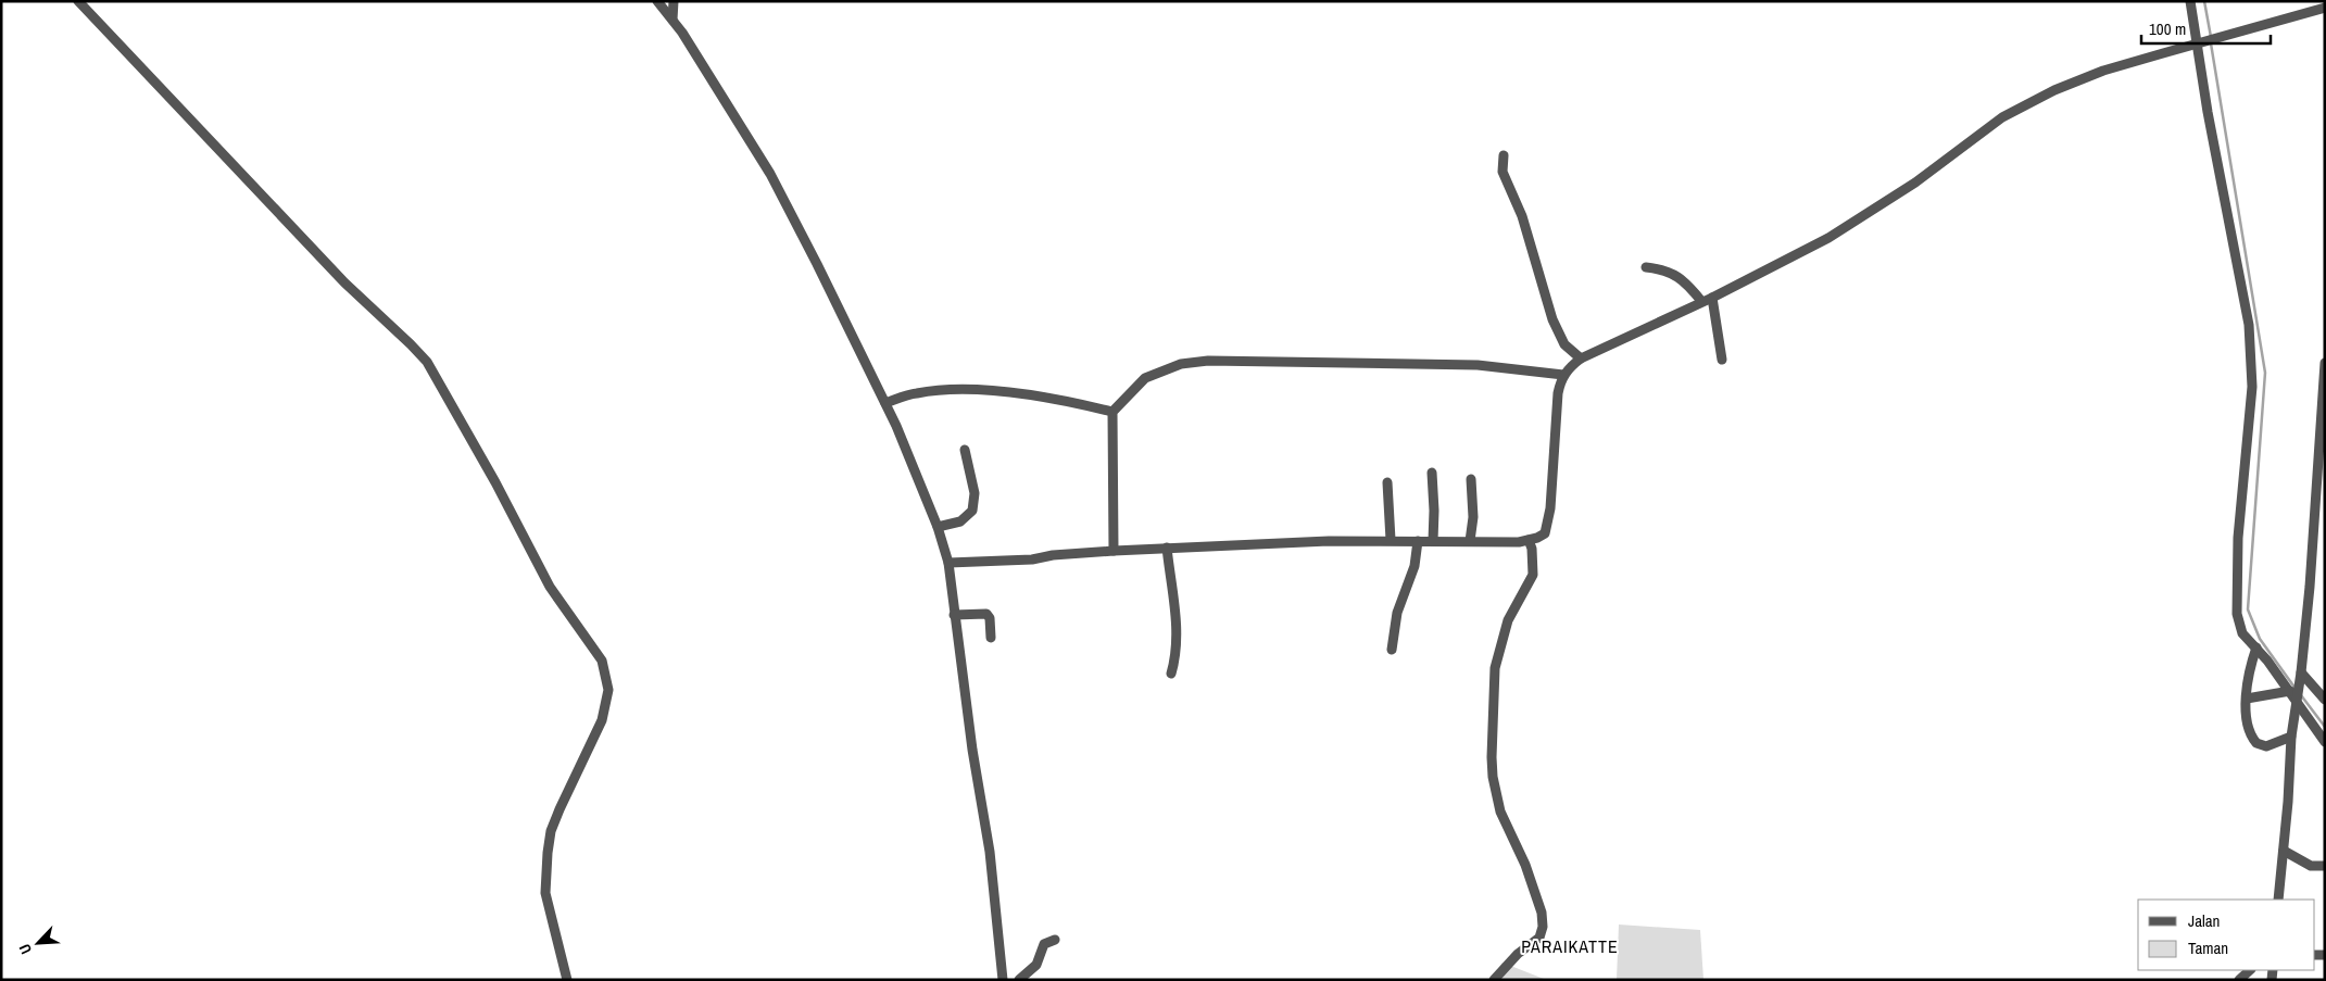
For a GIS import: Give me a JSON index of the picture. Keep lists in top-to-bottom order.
{
  "districts": ["PARAIKATTE"],
  "legend": ["Jalan", "Taman"],
  "scale_bar": "100 m",
  "north": "bottom left"
}
